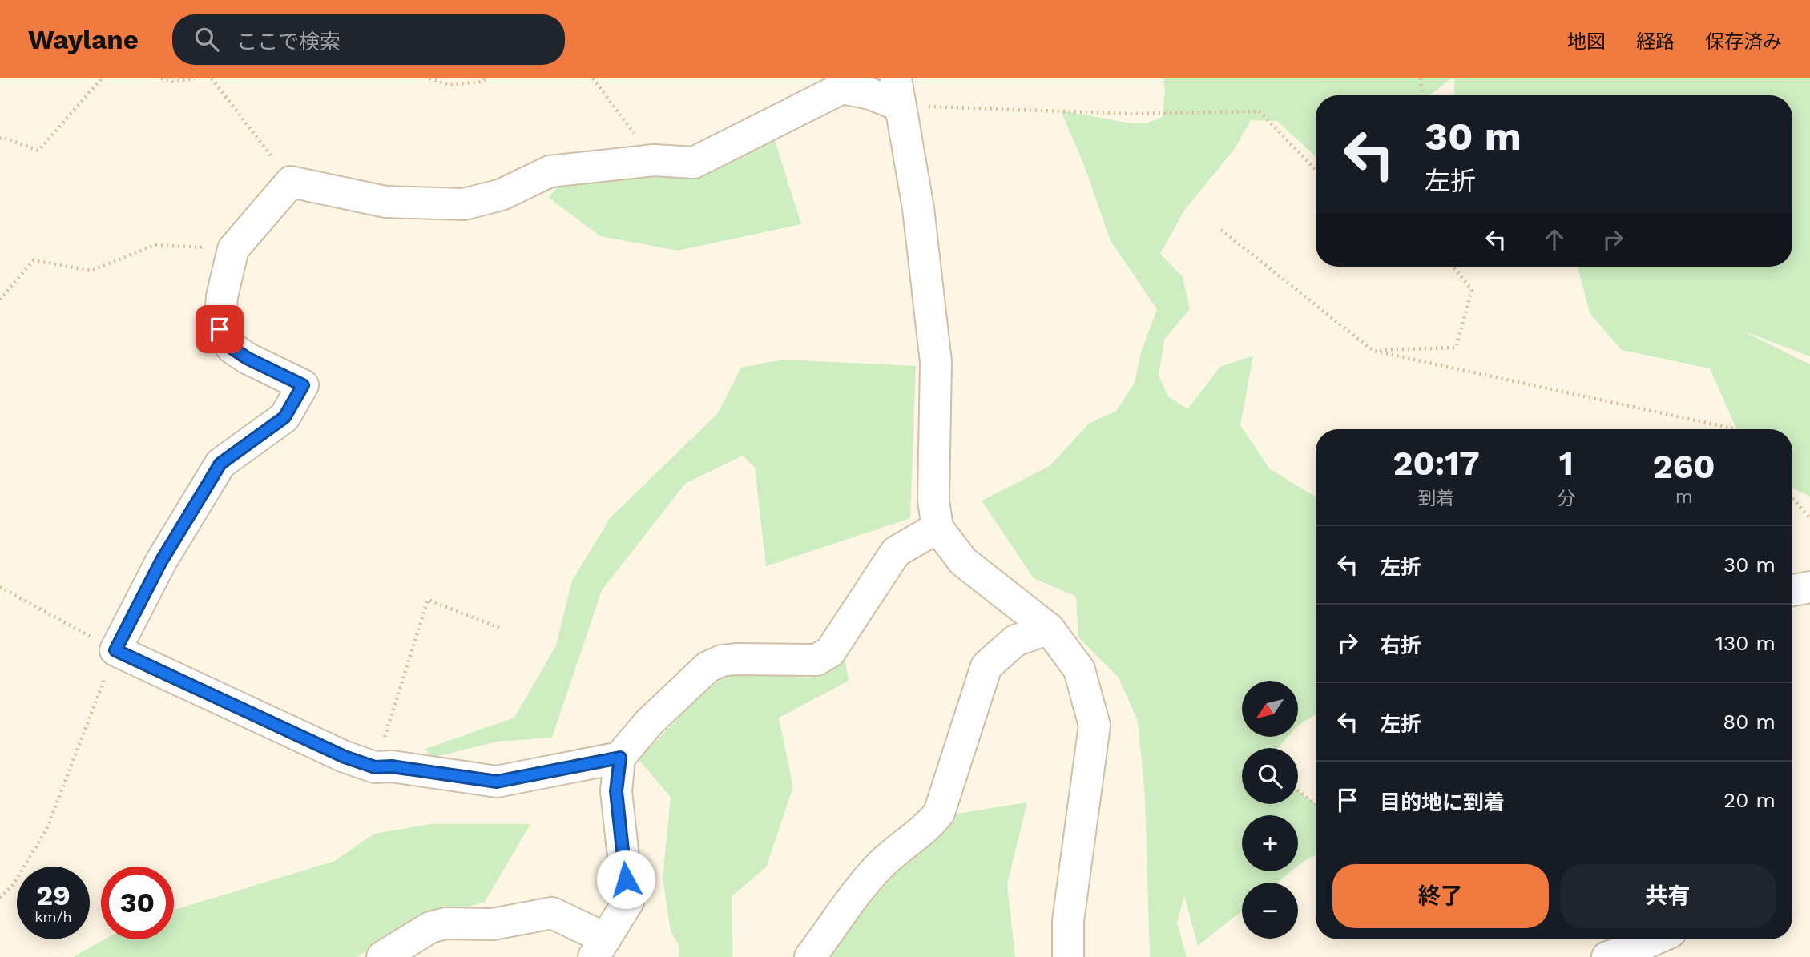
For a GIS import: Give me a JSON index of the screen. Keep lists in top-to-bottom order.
{
  "north": "bottom left",
  "page": {
    "header": "Waylane",
    "search": "ここで検索",
    "nav": ["地図", "経路", "保存済み"],
    "turn": ["30 m", "左折"],
    "eta": [
      "20:17",
      "到着",
      "1",
      "分",
      "260",
      "m"
    ],
    "list": [
      {
        "name": "左折",
        "value": "30 m"
      },
      {
        "name": "右折",
        "value": "130 m"
      },
      {
        "name": "左折",
        "value": "80 m"
      },
      {
        "name": "目的地に到着",
        "value": "20 m"
      }
    ],
    "map_buttons": ["+", "−"],
    "buttons": ["終了", "共有"],
    "speed": "29 km/h",
    "limit": "30"
  }
}
